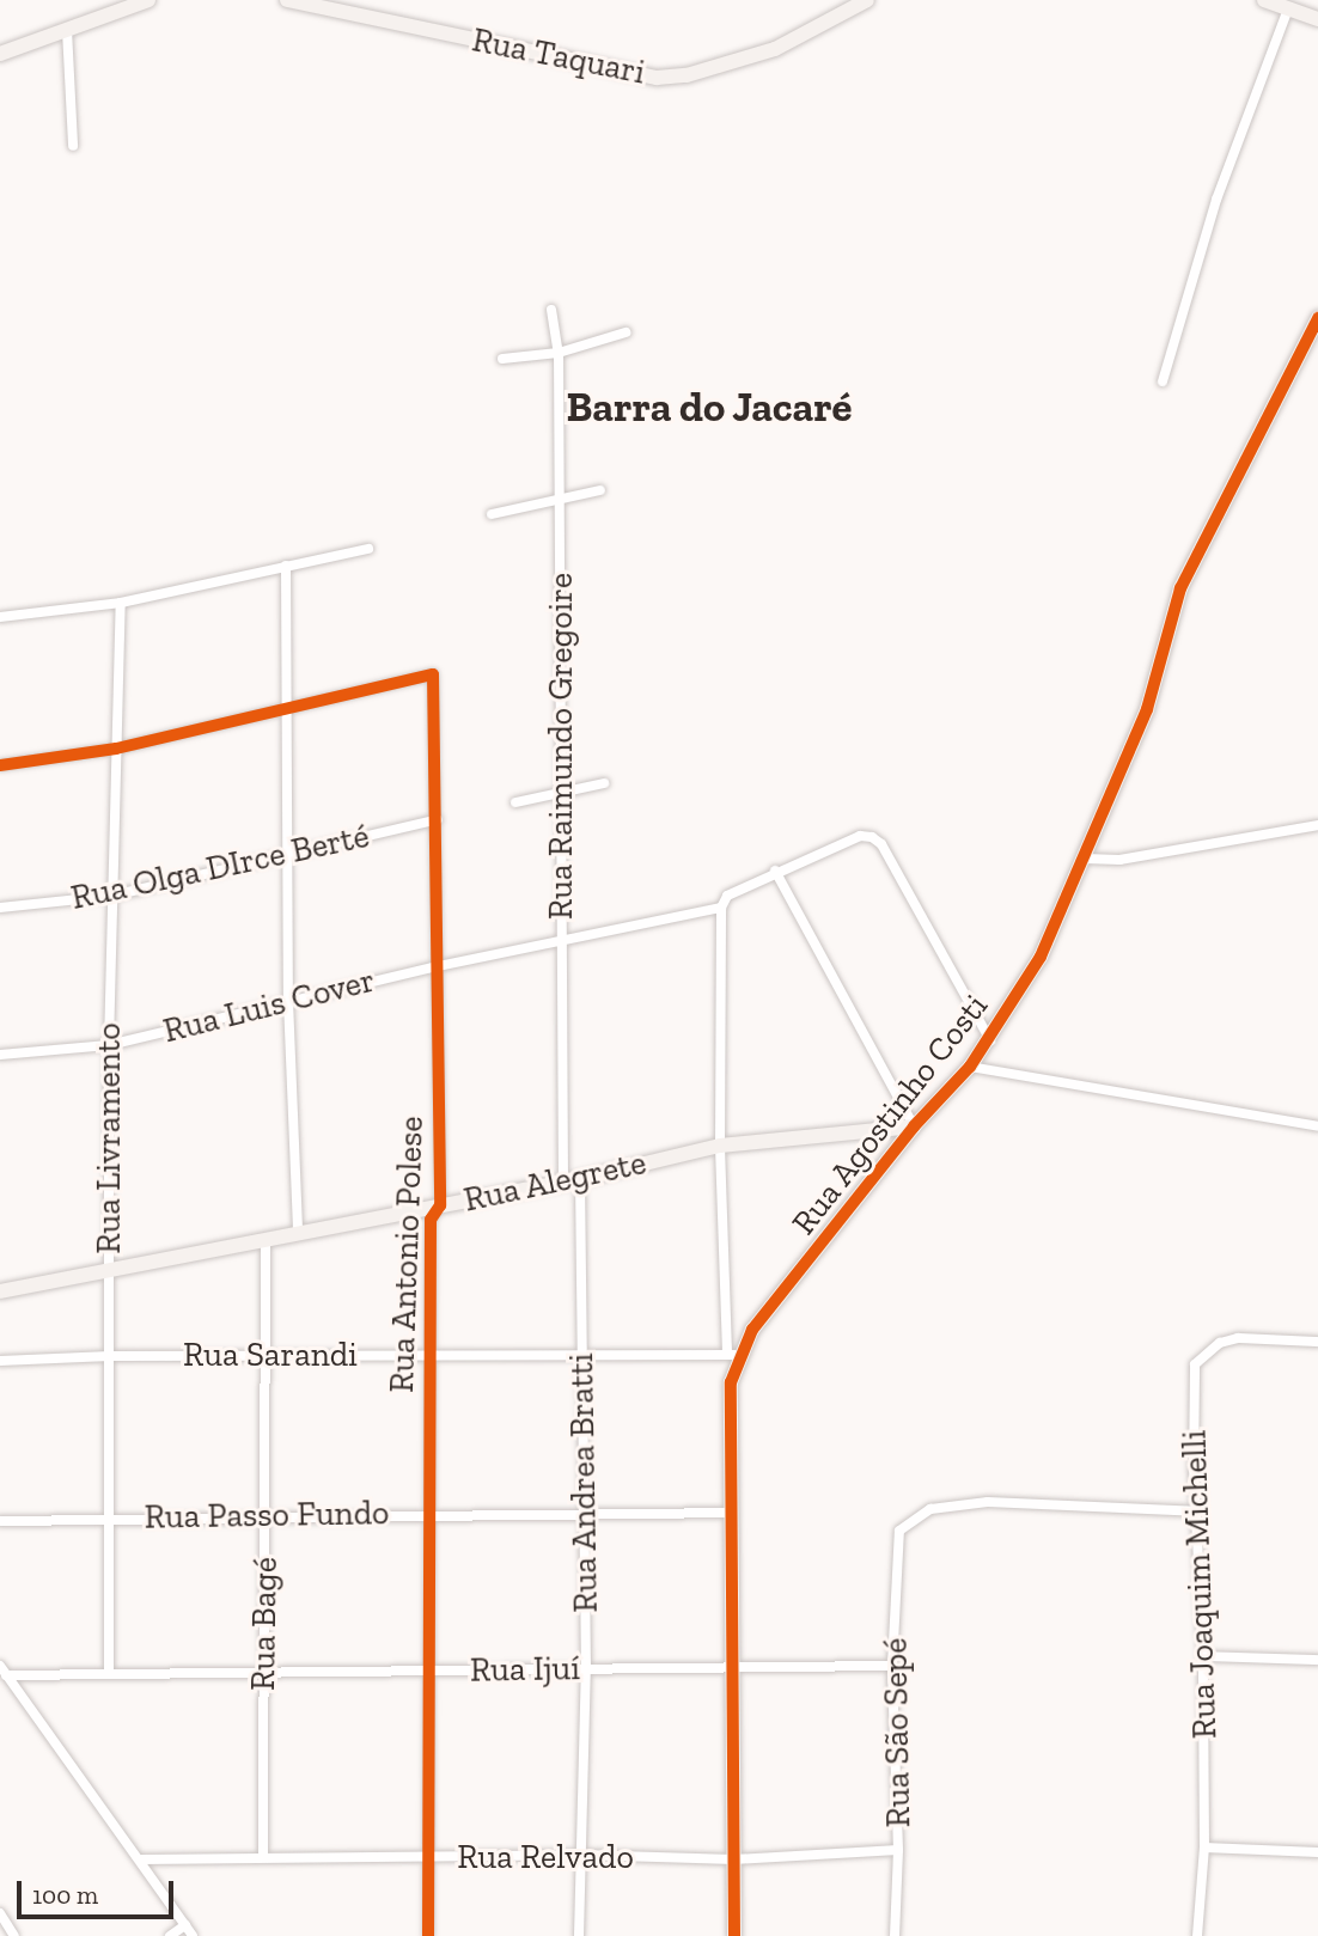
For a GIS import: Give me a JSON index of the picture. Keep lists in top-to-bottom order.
{
  "streets": {
    "street": [
      "Rua Taquari",
      "Rua Raimundo Gregoire",
      "Rua Olga DIrce Berté",
      "Rua Luis Cover",
      "Rua Agostinho Costi",
      "Rua Livramento",
      "Rua Alegrete",
      "Rua Antonio Polese",
      "Rua Sarandi",
      "Rua Andrea Bratti",
      "Rua Passo Fundo",
      "Rua Joaquim Michelli",
      "Rua Bagé",
      "Rua Ijuí",
      "Rua São Sepé",
      "Rua Relvado"
    ]
  },
  "crossings": [
    ["Rua Raimundo Gregoire", "Rua Luis Cover"],
    ["Rua Raimundo Gregoire", "Rua Alegrete"],
    ["Rua Olga DIrce Berté", "Rua Livramento"],
    ["Rua Olga DIrce Berté", "Rua Antonio Polese"],
    ["Rua Luis Cover", "Rua Livramento"],
    ["Rua Luis Cover", "Rua Antonio Polese"],
    ["Rua Agostinho Costi", "Rua Alegrete"],
    ["Rua Agostinho Costi", "Rua Sarandi"],
    ["Rua Agostinho Costi", "Rua Passo Fundo"],
    ["Rua Agostinho Costi", "Rua Ijuí"],
    ["Rua Agostinho Costi", "Rua Relvado"],
    ["Rua Livramento", "Rua Alegrete"],
    ["Rua Livramento", "Rua Sarandi"],
    ["Rua Livramento", "Rua Passo Fundo"],
    ["Rua Livramento", "Rua Ijuí"],
    ["Rua Alegrete", "Rua Antonio Polese"],
    ["Rua Alegrete", "Rua Andrea Bratti"],
    ["Rua Alegrete", "Rua Bagé"],
    ["Rua Antonio Polese", "Rua Sarandi"],
    ["Rua Antonio Polese", "Rua Passo Fundo"],
    ["Rua Antonio Polese", "Rua Ijuí"],
    ["Rua Antonio Polese", "Rua Relvado"],
    ["Rua Sarandi", "Rua Andrea Bratti"],
    ["Rua Sarandi", "Rua Bagé"],
    ["Rua Andrea Bratti", "Rua Passo Fundo"],
    ["Rua Andrea Bratti", "Rua Ijuí"],
    ["Rua Andrea Bratti", "Rua Relvado"],
    ["Rua Passo Fundo", "Rua Bagé"],
    ["Rua Joaquim Michelli", "Rua São Sepé"],
    ["Rua Bagé", "Rua Ijuí"],
    ["Rua Bagé", "Rua Relvado"],
    ["Rua Ijuí", "Rua São Sepé"],
    ["Rua São Sepé", "Rua Relvado"]
  ],
  "districts": ["Barra do Jacaré"],
  "scale_bar": "100 m"
}
